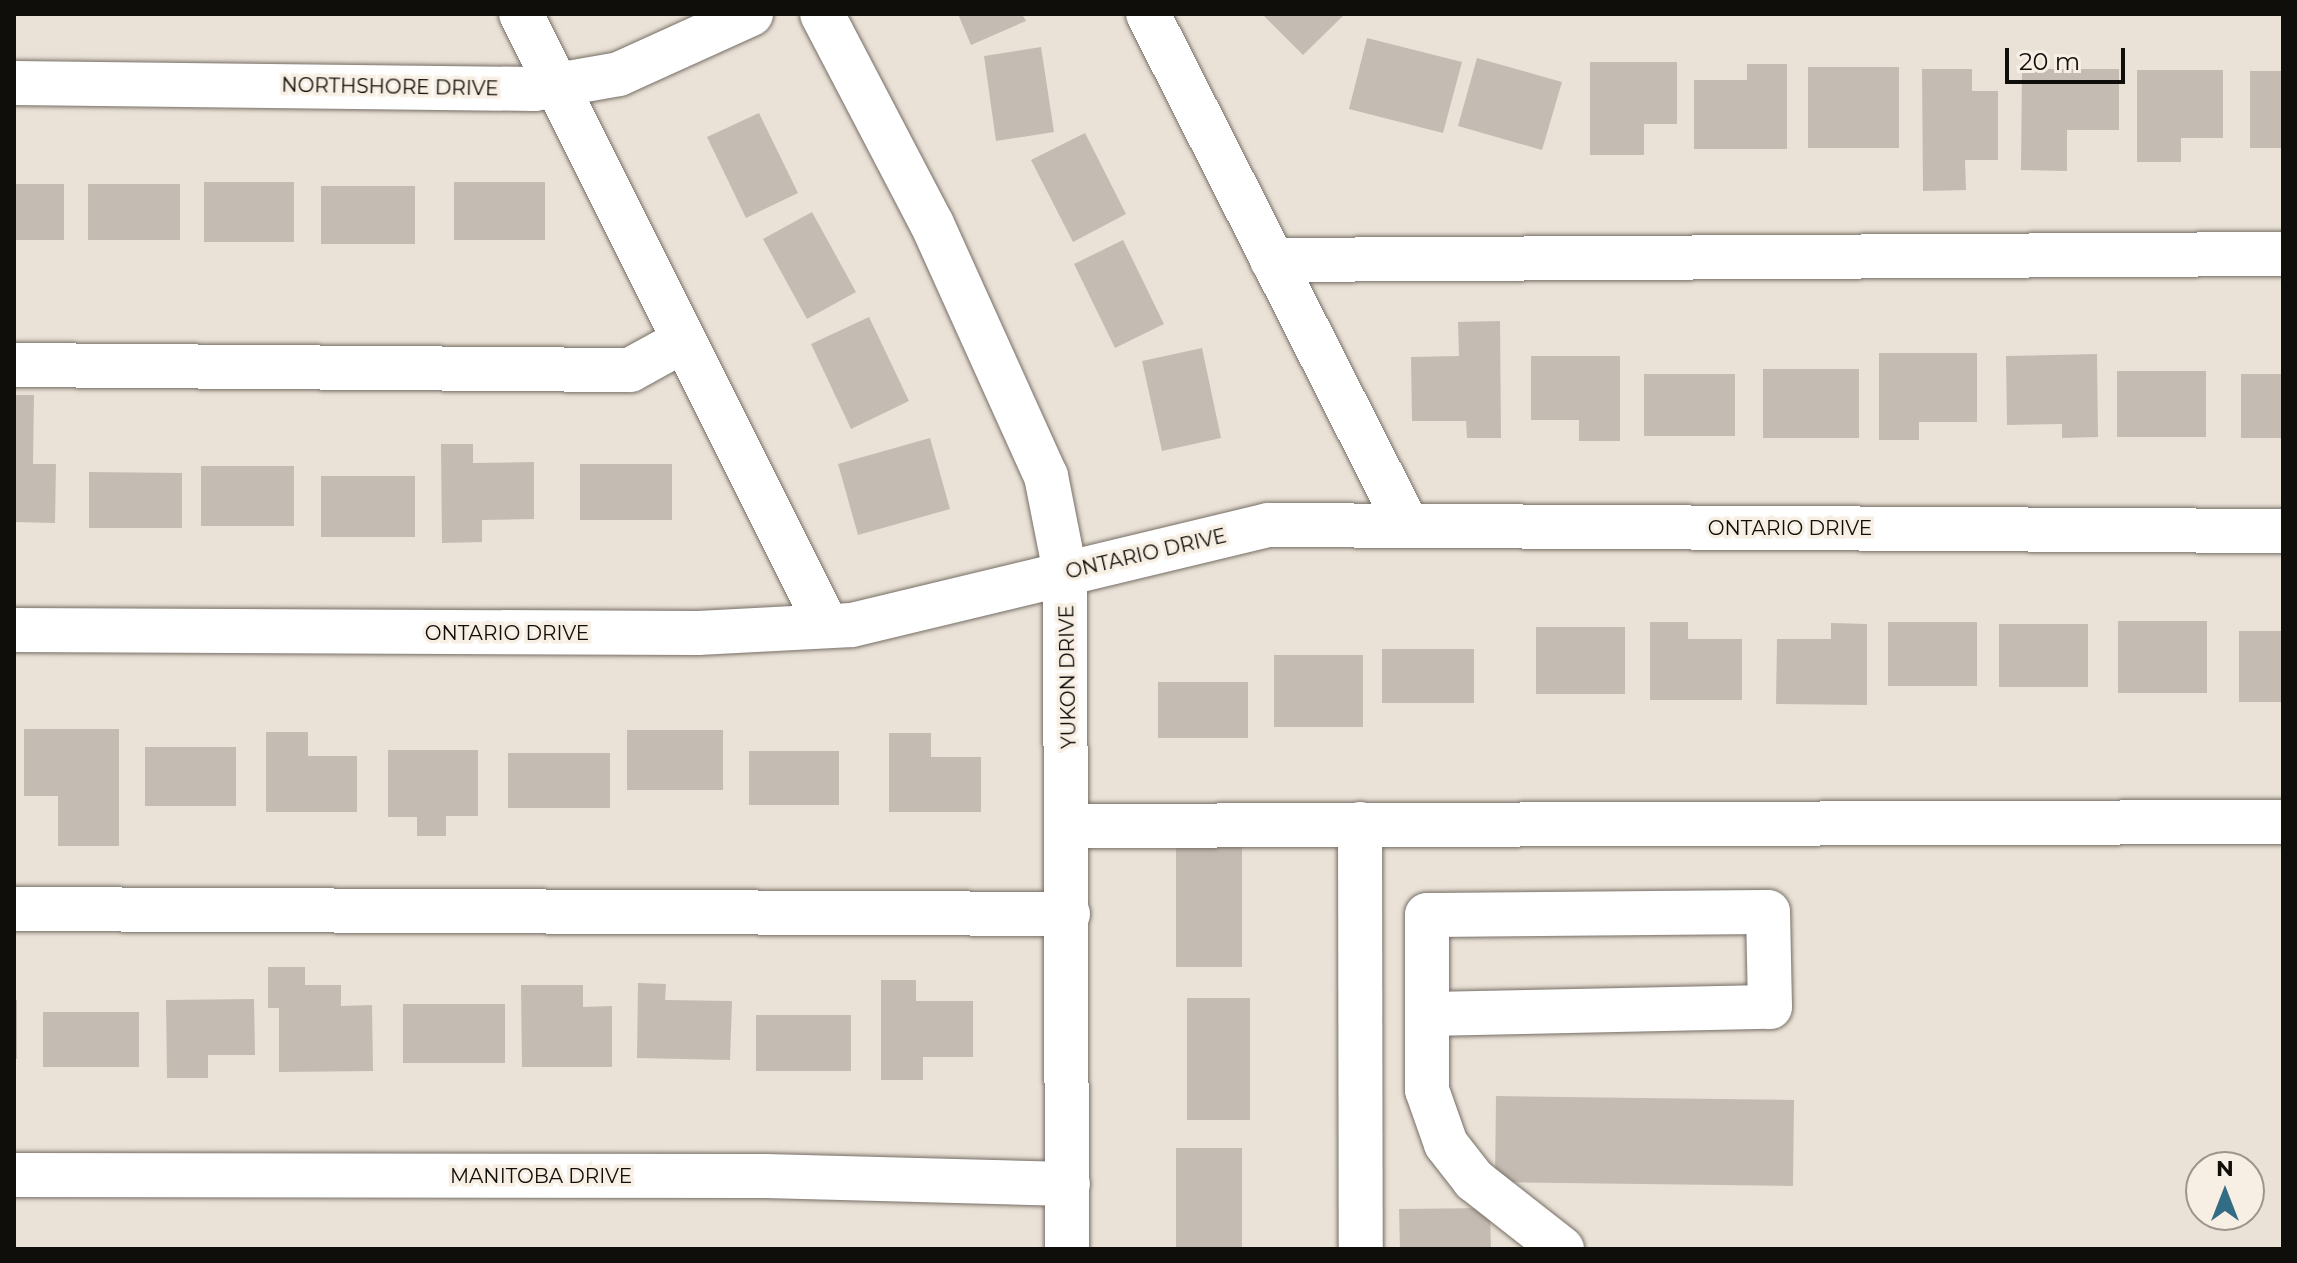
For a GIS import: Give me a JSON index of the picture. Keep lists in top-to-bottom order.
{
  "streets": {
    "street": [
      "NORTHSHORE DRIVE",
      "ONTARIO DRIVE",
      "YUKON DRIVE",
      "MANITOBA DRIVE"
    ]
  },
  "crossings": [
    ["ONTARIO DRIVE", "YUKON DRIVE"],
    ["YUKON DRIVE", "MANITOBA DRIVE"]
  ],
  "scale_bar": "20 m",
  "north": "top"
}
